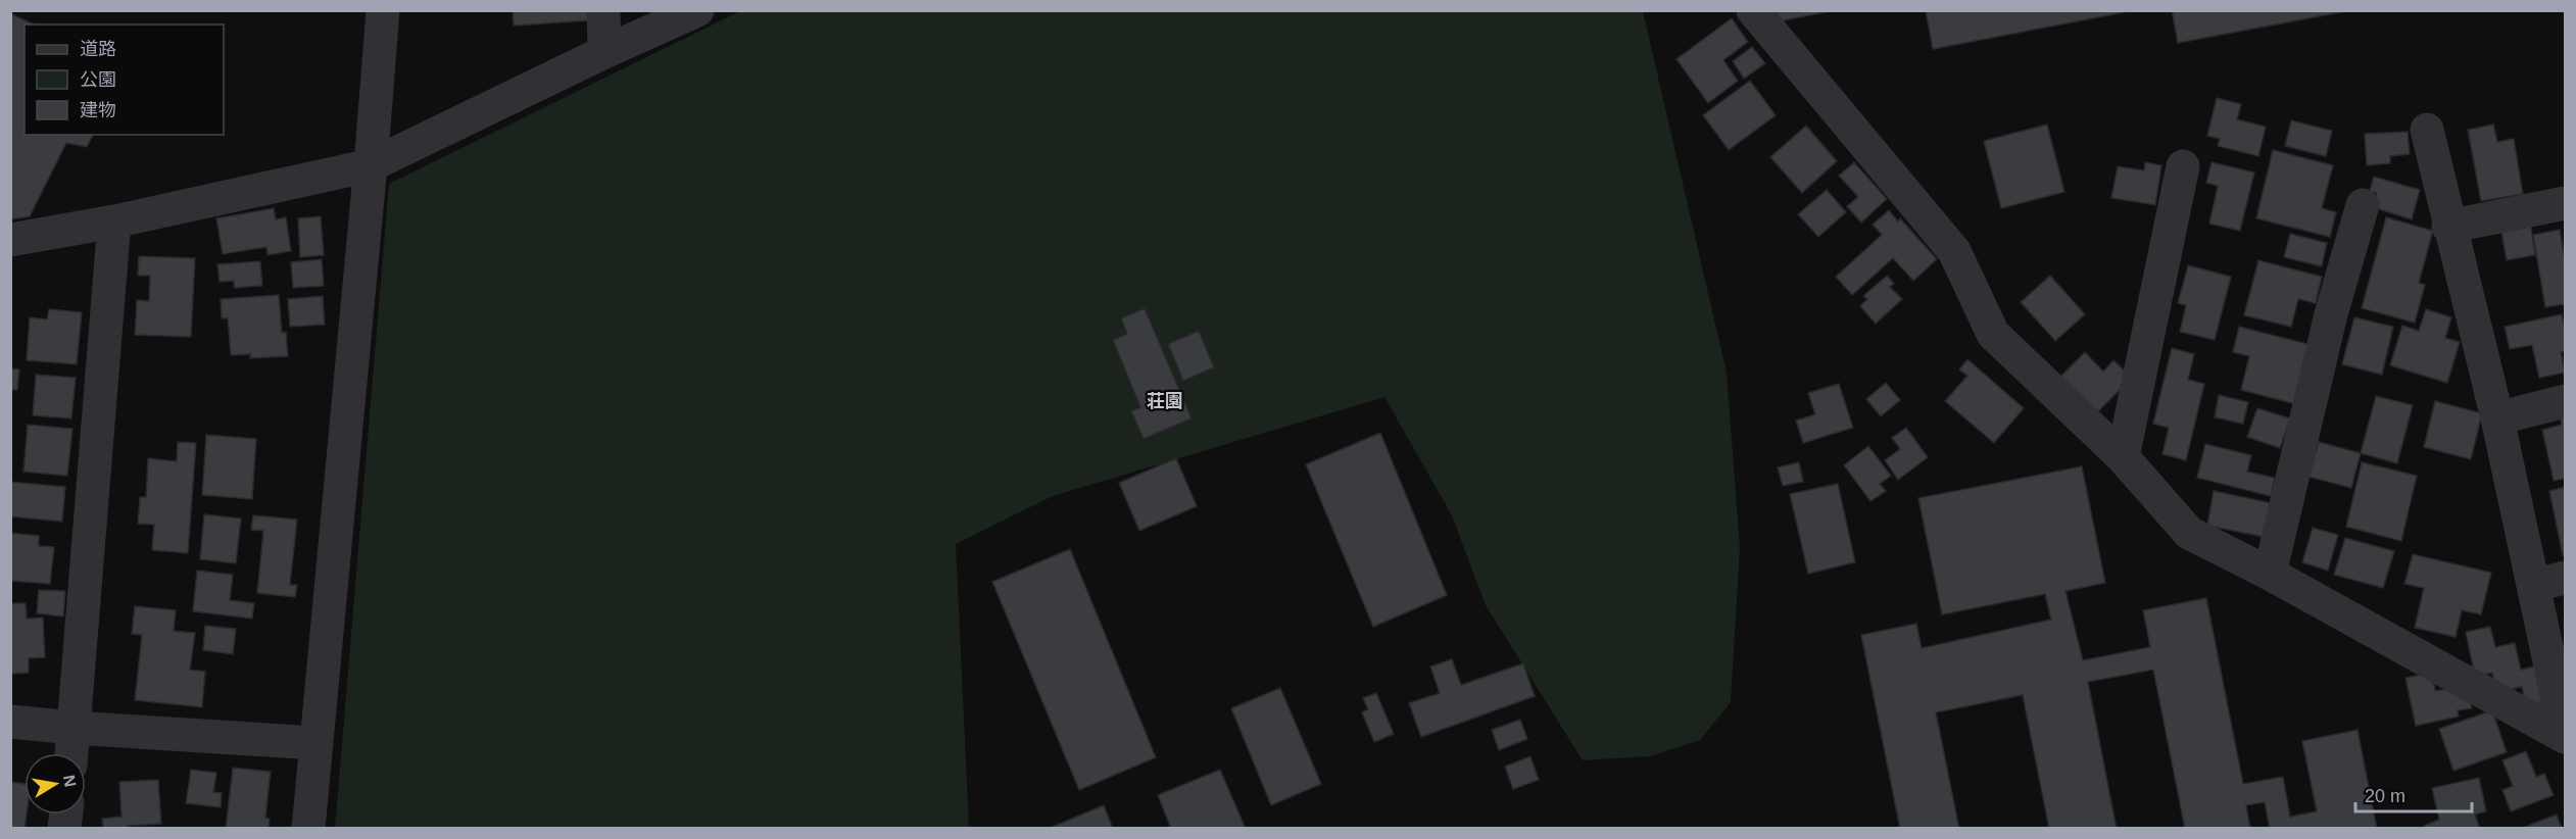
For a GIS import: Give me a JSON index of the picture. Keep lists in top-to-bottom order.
{
  "districts": ["荘園"],
  "legend": ["道路", "公園", "建物"],
  "scale_bar": "20 m",
  "north": "right"
}
